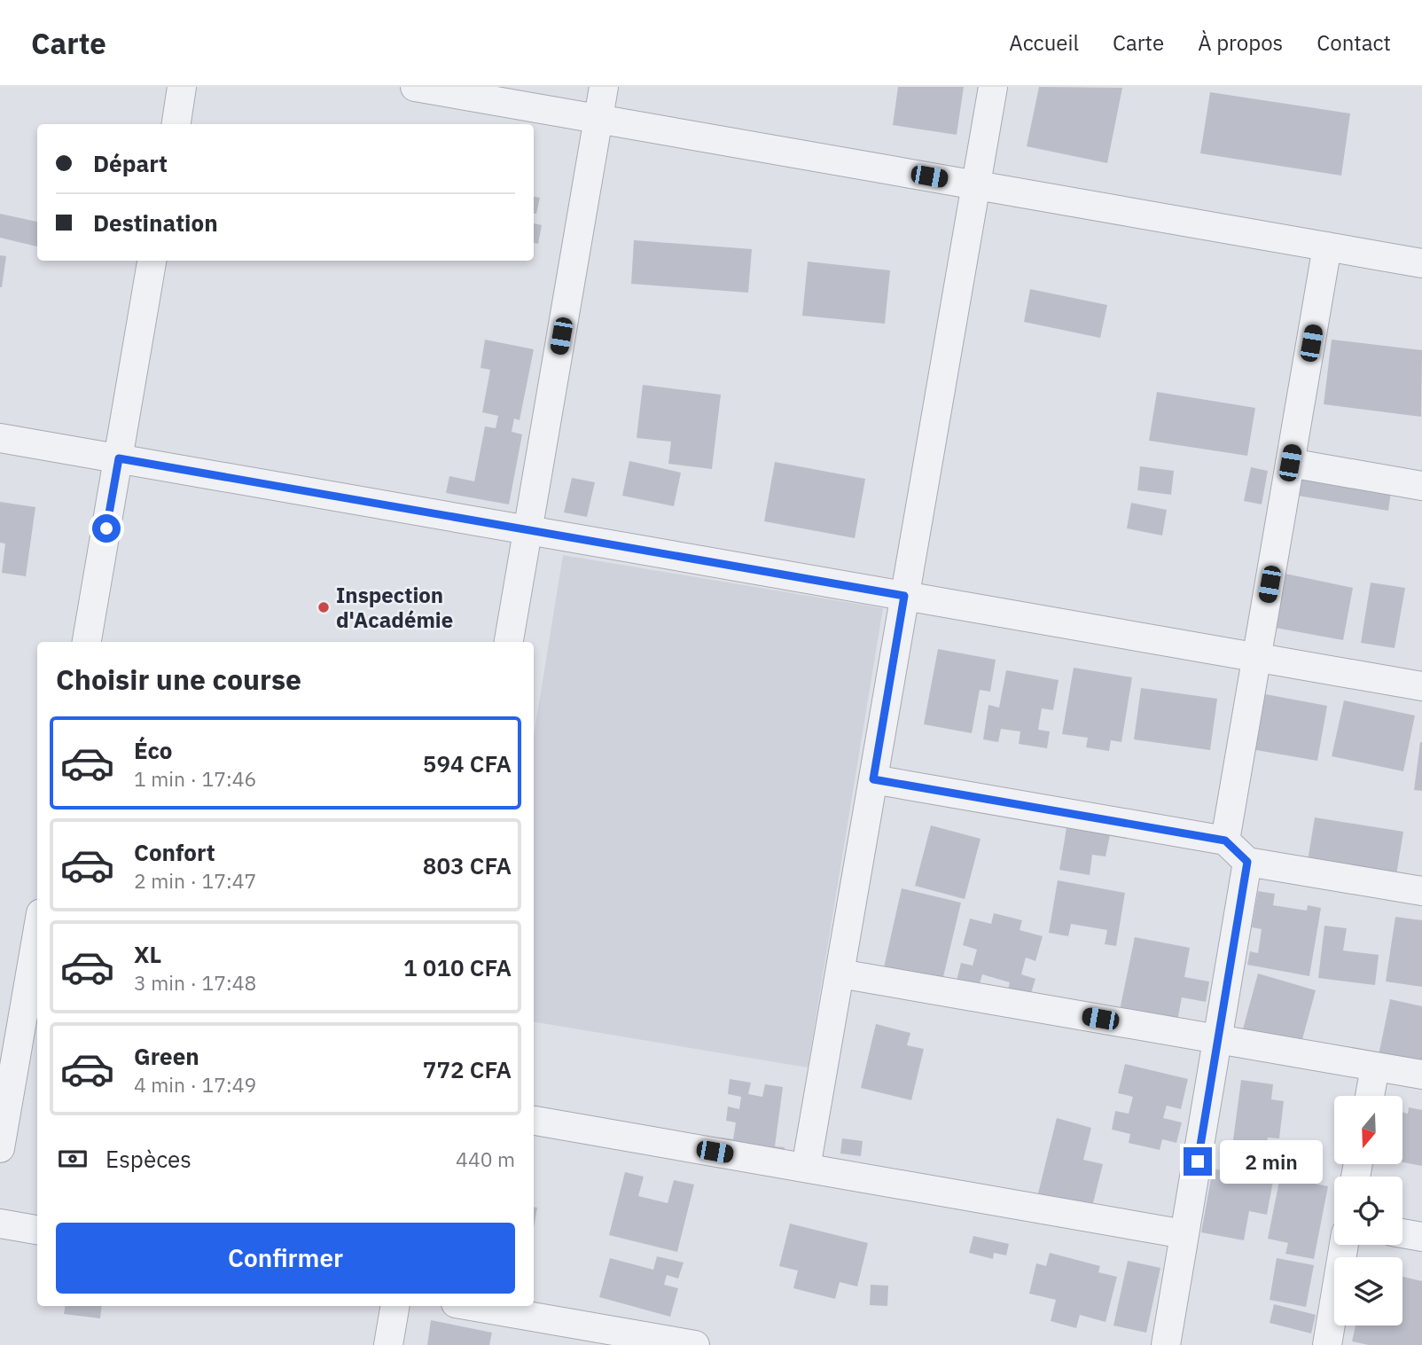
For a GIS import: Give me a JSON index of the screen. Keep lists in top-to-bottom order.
{
  "places": ["Inspection d'Académie"],
  "north": "bottom",
  "page": {
    "header": "Carte",
    "nav": [
      "Accueil",
      "Carte",
      "À propos",
      "Contact"
    ],
    "banner": ["Départ", "Destination"],
    "heading": "Choisir une course",
    "list": [
      {
        "name": "Éco",
        "note": "1 min · 17:46",
        "value": "594 CFA"
      },
      {
        "name": "Confort",
        "note": "2 min · 17:47",
        "value": "803 CFA"
      },
      {
        "name": "XL",
        "note": "3 min · 17:48",
        "value": "1 010 CFA"
      },
      {
        "name": "Green",
        "note": "4 min · 17:49",
        "value": "772 CFA"
      }
    ],
    "pay": ["Espèces", "440 m"],
    "bubble": "2 min",
    "buttons": "Confirmer"
  }
}
